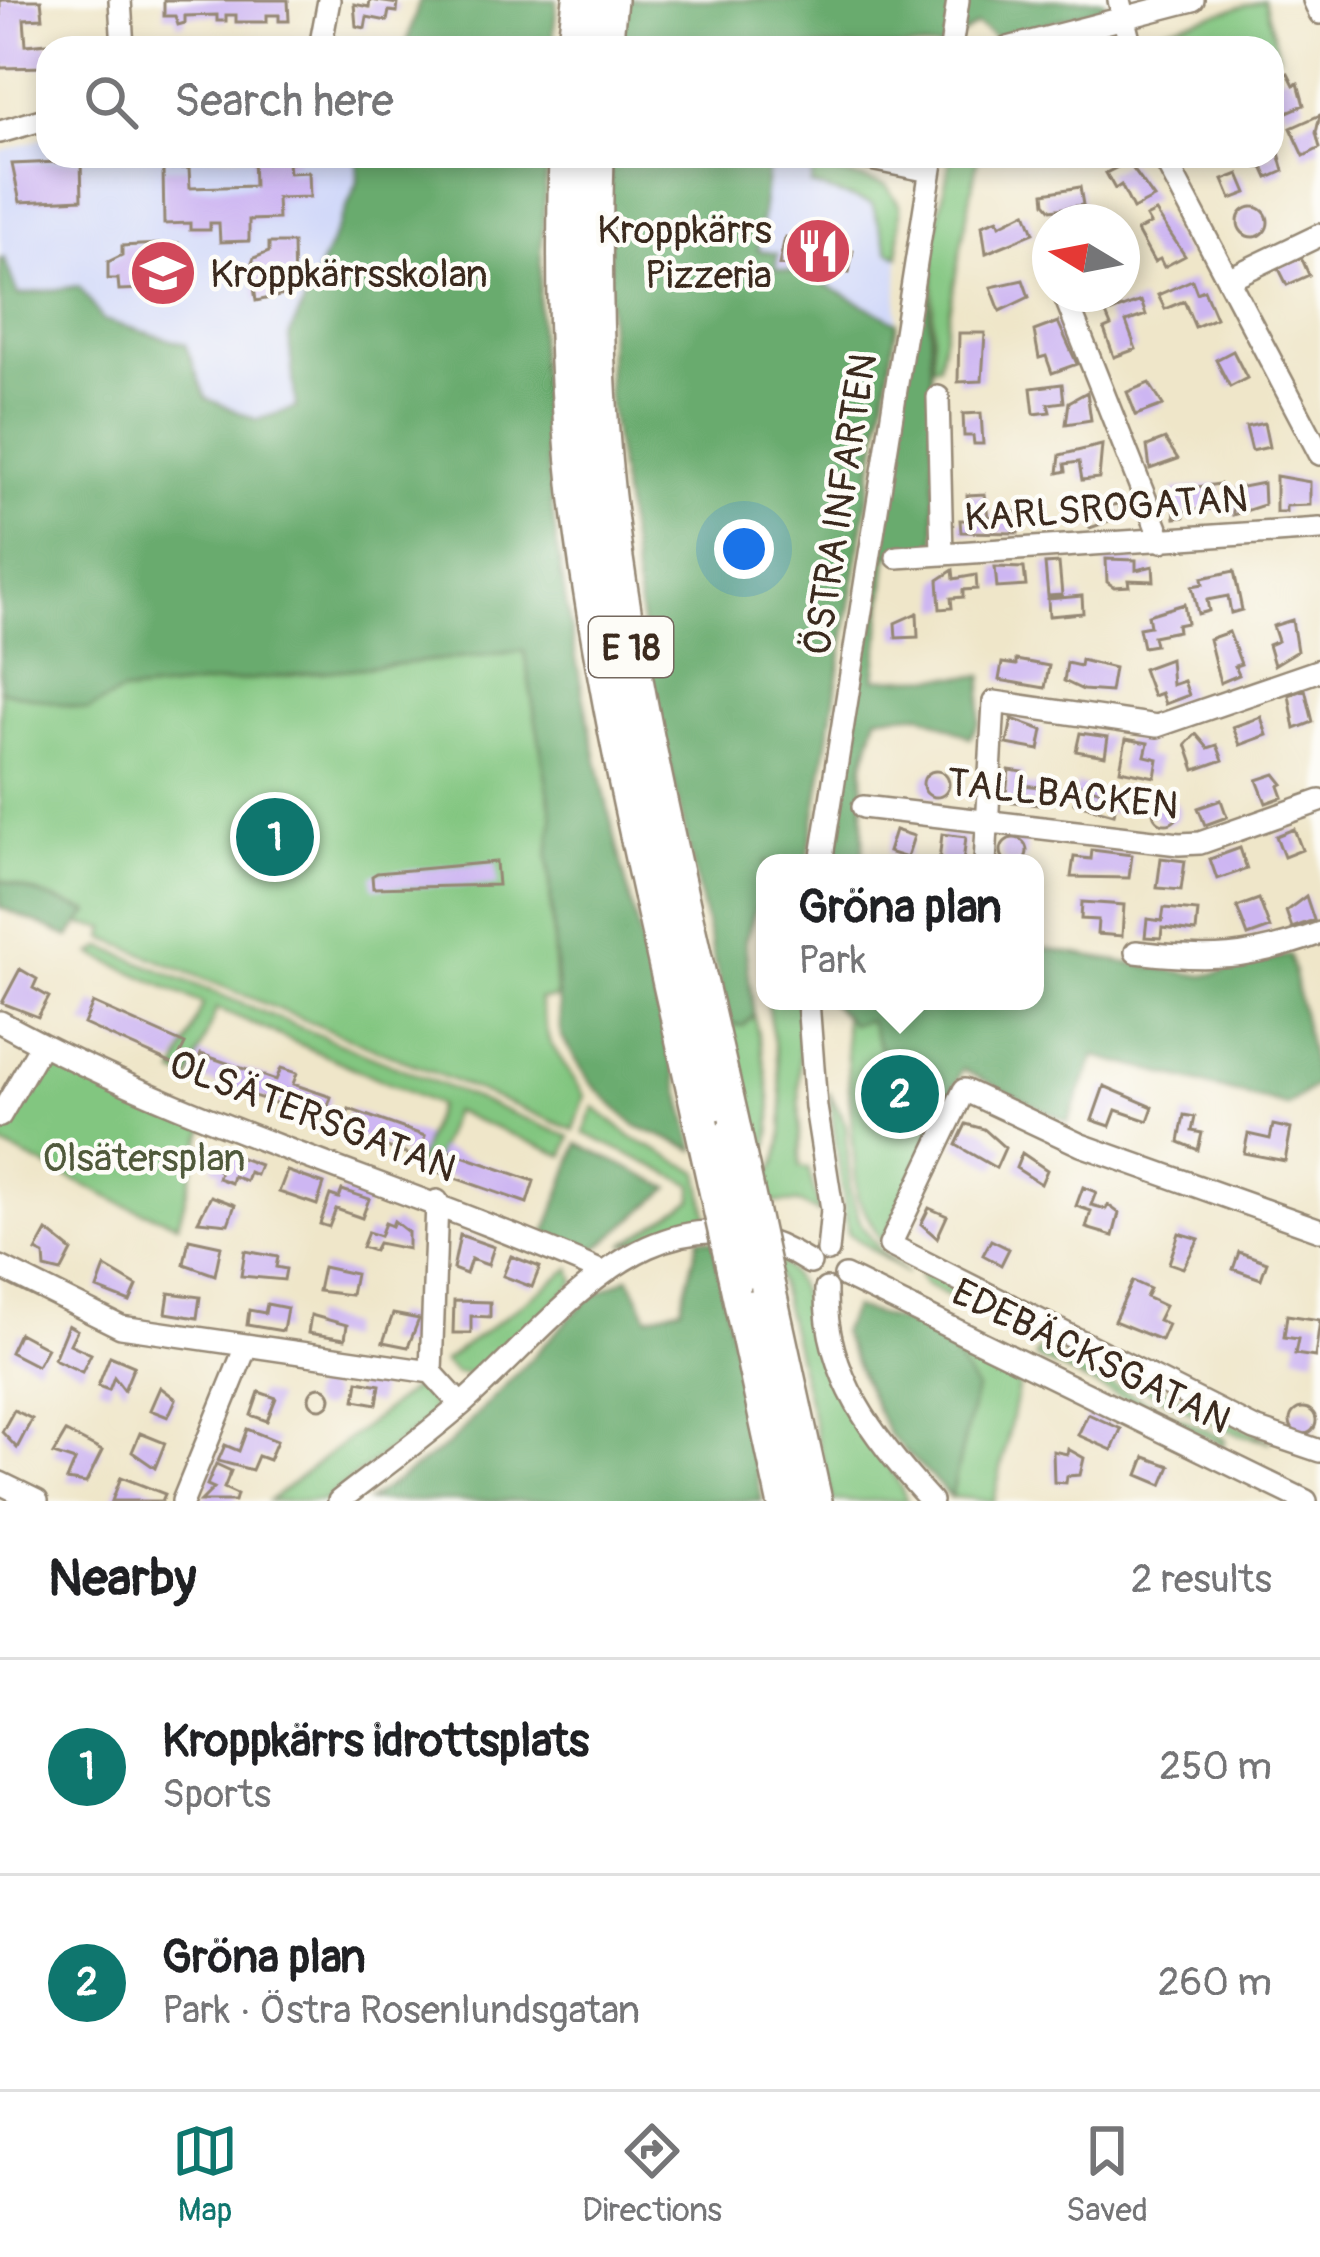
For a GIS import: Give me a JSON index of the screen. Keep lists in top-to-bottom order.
{
  "streets": {
    "highway": ["E 18"],
    "street": [
      "ÖSTRA INFARTEN",
      "KARLSROGATAN",
      "TALLBACKEN",
      "OLSÄTERSGATAN",
      "EDEBÄCKSGATAN"
    ]
  },
  "parks": ["Olsätersplan"],
  "places": {
    "restaurant": ["Kroppkärrs Pizzeria"],
    "school or university": ["Kroppkärrsskolan"]
  },
  "north": "left",
  "page": {
    "search": "Search here",
    "pins": ["1", "2"],
    "popup": ["Gröna plan", "Park"],
    "heading": ["Nearby", "2 results"],
    "list": [
      {
        "mark": "1",
        "name": "Kroppkärrs idrottsplats",
        "note": "Sports",
        "value": "250 m"
      },
      {
        "mark": "2",
        "name": "Gröna plan",
        "note": "Park · Östra Rosenlundsgatan",
        "value": "260 m"
      }
    ],
    "nav": ["Map", "Directions", "Saved"]
  }
}
